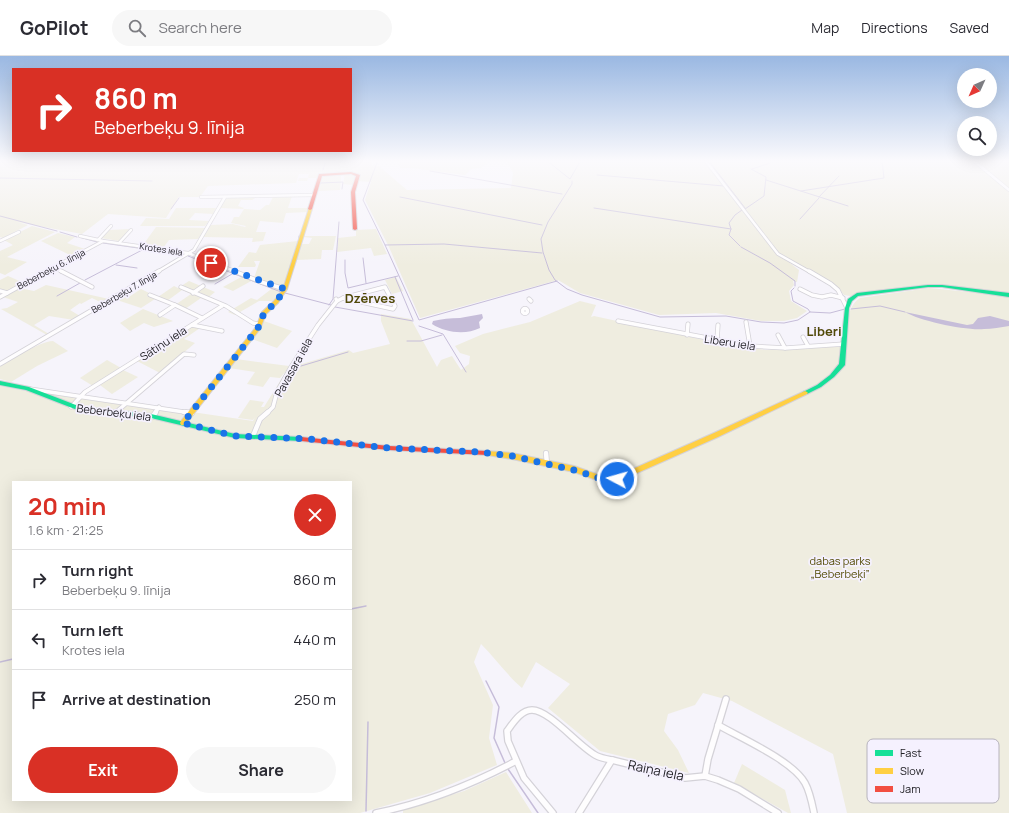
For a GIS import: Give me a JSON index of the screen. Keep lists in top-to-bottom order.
{
  "streets": {
    "street": [
      "Krotes iela",
      "Beberbeķu 6. līnija",
      "Beberbeķu 7. līnija",
      "Liberu iela",
      "Sātiņu iela",
      "Pavasara iela",
      "Beberbeķu iela",
      "Raiņa iela"
    ]
  },
  "crossings": [
    ["Krotes iela", "Beberbeķu 6. līnija"],
    ["Krotes iela", "Beberbeķu 7. līnija"],
    ["Liberu iela", "Beberbeķu iela"],
    ["Sātiņu iela", "Beberbeķu iela"],
    ["Pavasara iela", "Beberbeķu iela"]
  ],
  "districts": ["Dzērves", "Liberi"],
  "parks": ["dabas parks „Beberbeķi”"],
  "legend": ["Fast", "Slow", "Jam"],
  "north": "bottom left",
  "page": {
    "header": "GoPilot",
    "search": "Search here",
    "nav": ["Map", "Directions", "Saved"],
    "turn": ["860 m", "Beberbeķu 9. līnija"],
    "heading": ["20 min", "1.6 km · 21:25"],
    "list": [
      {
        "name": "Turn right",
        "note": "Beberbeķu 9. līnija",
        "value": "860 m"
      },
      {
        "name": "Turn left",
        "note": "Krotes iela",
        "value": "440 m"
      },
      {
        "name": "Arrive at destination",
        "value": "250 m"
      }
    ],
    "buttons": ["Exit", "Share"]
  }
}
